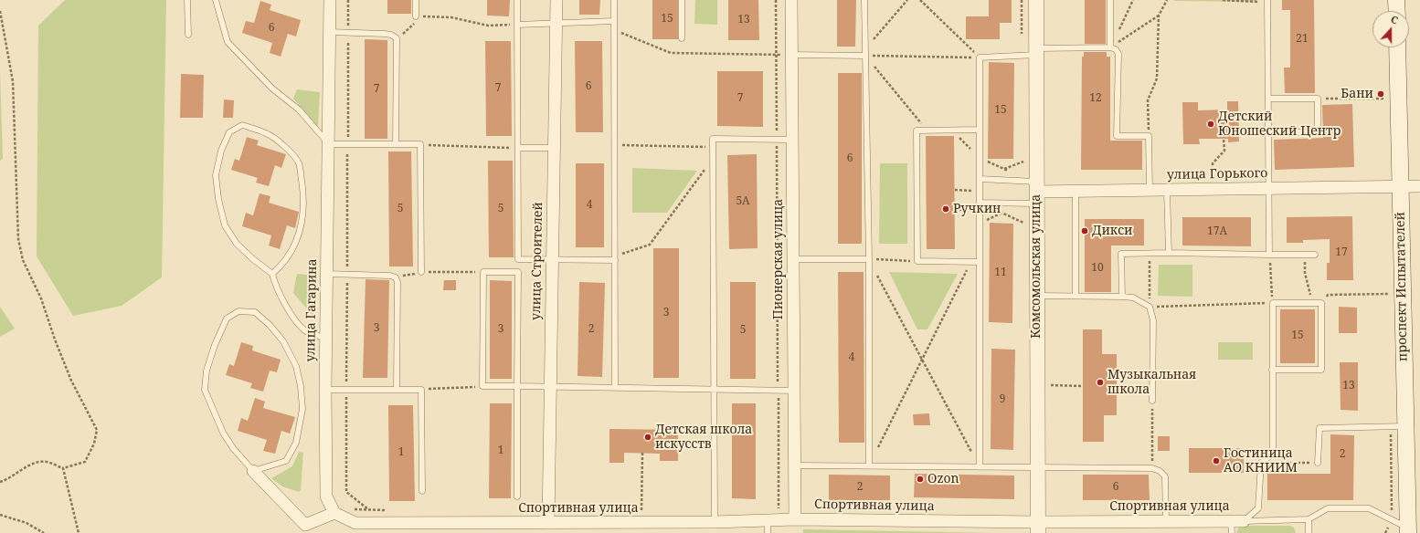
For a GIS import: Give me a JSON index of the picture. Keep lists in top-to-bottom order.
{
  "streets": {
    "main road": ["проспект Испытателей"],
    "street": [
      "улица Горького",
      "Пионерская улица",
      "улица Строителей",
      "Комсомольская улица",
      "улица Гагарина",
      "Спортивная улица"
    ]
  },
  "crossings": [
    ["улица Горького", "Комсомольская улица"],
    ["улица Горького", "проспект Испытателей"],
    ["Пионерская улица", "Спортивная улица"],
    ["улица Строителей", "Спортивная улица"],
    ["Комсомольская улица", "Спортивная улица"],
    ["проспект Испытателей", "Спортивная улица"],
    ["улица Гагарина", "Спортивная улица"]
  ],
  "places": [
    "Бани",
    "Детский Юношеский Центр",
    "Ручкин",
    "Дикси",
    "Музыкальная школа",
    "Детская школа искусств",
    "Гостиница АО КНИИМ",
    "Ozon"
  ],
  "house_numbers": [
    "15",
    "13",
    "6",
    "21",
    "6",
    "7",
    "7",
    "7",
    "12",
    "15",
    "6",
    "5А",
    "4",
    "5",
    "5",
    "17А",
    "17",
    "10",
    "11",
    "3",
    "3",
    "3",
    "2",
    "5",
    "15",
    "4",
    "13",
    "9",
    "1",
    "1",
    "2",
    "2",
    "6"
  ],
  "north": "top"
}
